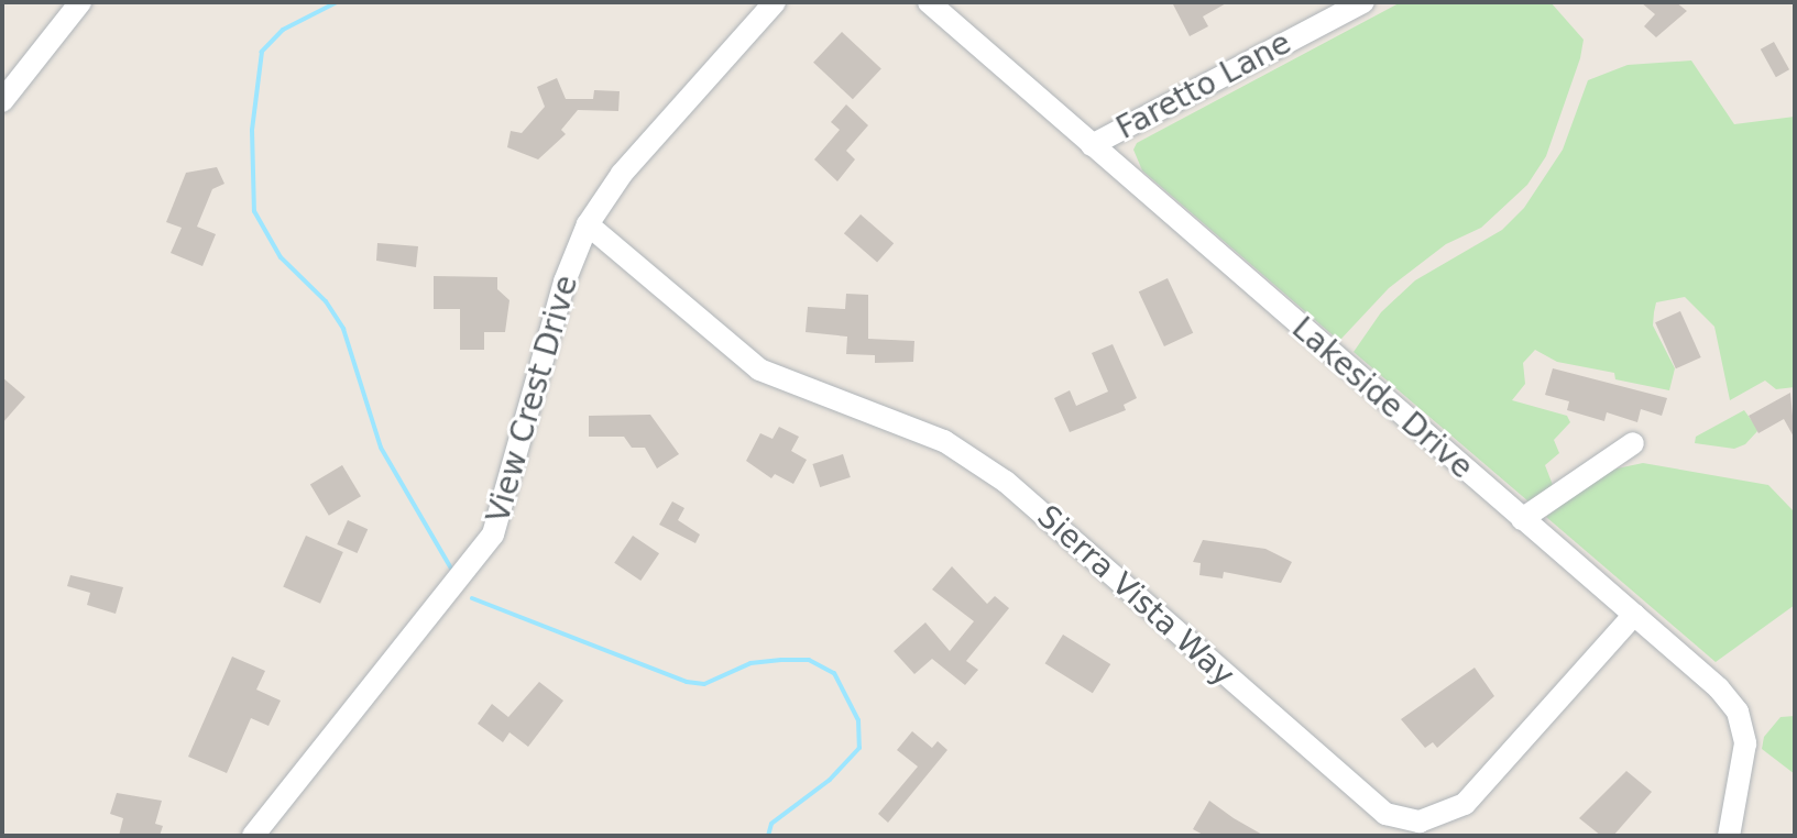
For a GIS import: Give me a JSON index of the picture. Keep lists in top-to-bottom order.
{
  "streets": {
    "street": [
      "Faretto Lane",
      "Lakeside Drive",
      "View Crest Drive",
      "Sierra Vista Way"
    ]
  },
  "crossings": [
    ["Faretto Lane", "Lakeside Drive"],
    ["Lakeside Drive", "Sierra Vista Way"],
    ["View Crest Drive", "Sierra Vista Way"]
  ]
}
